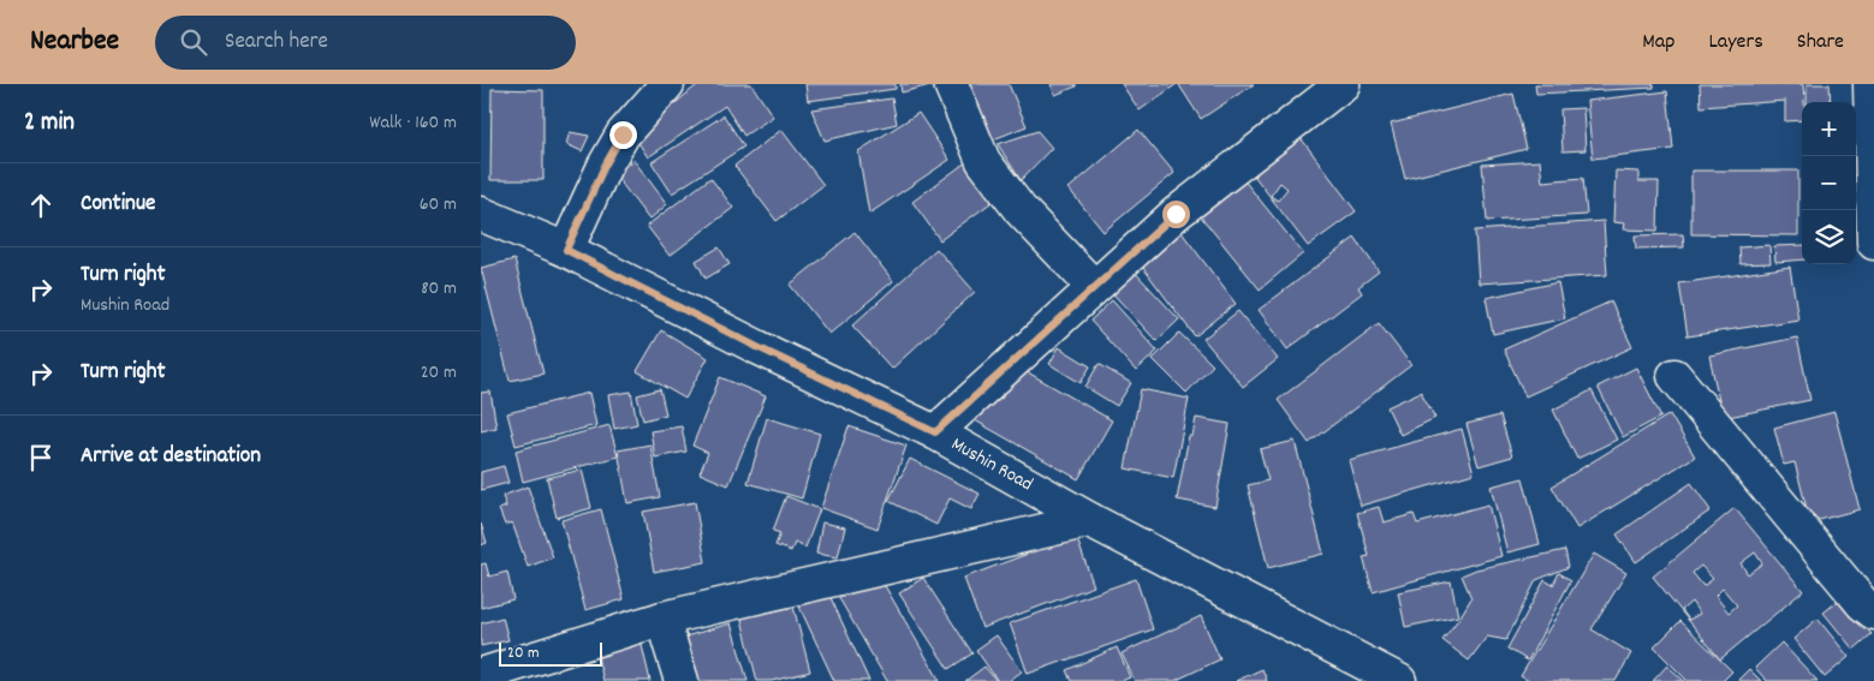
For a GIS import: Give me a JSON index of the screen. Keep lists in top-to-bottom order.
{
  "streets": {
    "street": ["Mushin Road"]
  },
  "scale_bar": "20 m",
  "page": {
    "header": "Nearbee",
    "search": "Search here",
    "nav": ["Map", "Layers", "Share"],
    "heading": ["2 min", "Walk · 160 m"],
    "map_buttons": ["+", "−"],
    "list": [
      ["Continue", "60 m"],
      ["Turn right", "Mushin Road", "80 m"],
      ["Turn right", "20 m"],
      "Arrive at destination"
    ],
    "scale": "20 m"
  }
}
